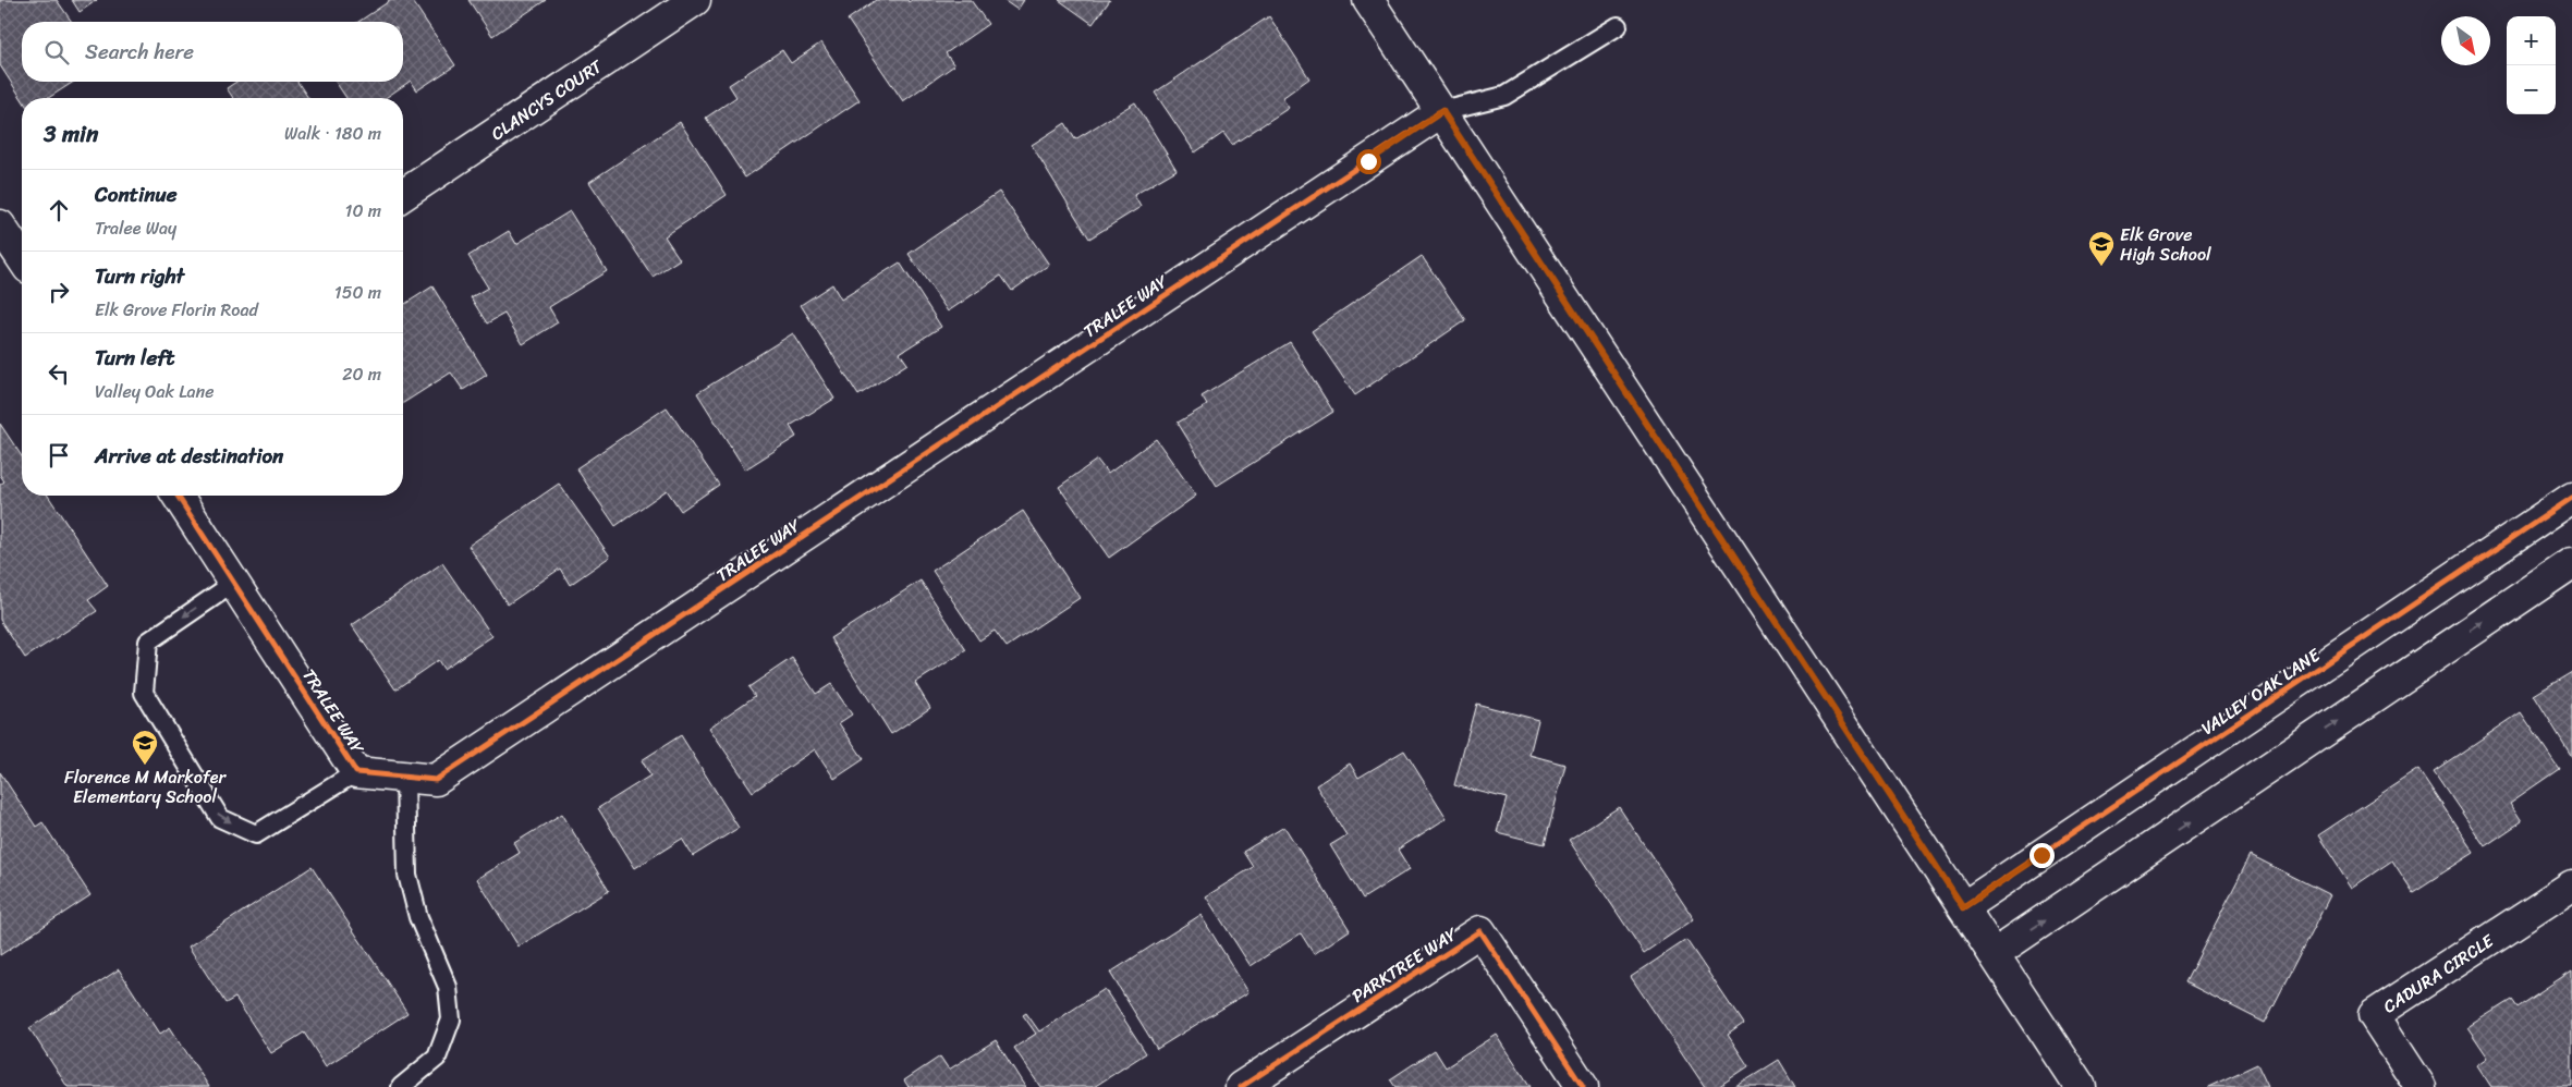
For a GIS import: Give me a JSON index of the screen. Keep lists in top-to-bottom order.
{
  "streets": {
    "street": [
      "CLANCYS COURT",
      "TRALEE WAY",
      "VALLEY OAK LANE",
      "PARKTREE WAY",
      "CADURA CIRCLE"
    ]
  },
  "places": {
    "school or university": ["Elk Grove High School", "Florence M Markofer Elementary School"]
  },
  "north": "bottom right",
  "page": {
    "map_buttons": ["+", "−"],
    "search": "Search here",
    "heading": ["3 min", "Walk · 180 m"],
    "list": [
      ["Continue", "Tralee Way", "10 m"],
      ["Turn right", "Elk Grove Florin Road", "150 m"],
      ["Turn left", "Valley Oak Lane", "20 m"],
      "Arrive at destination"
    ]
  }
}
